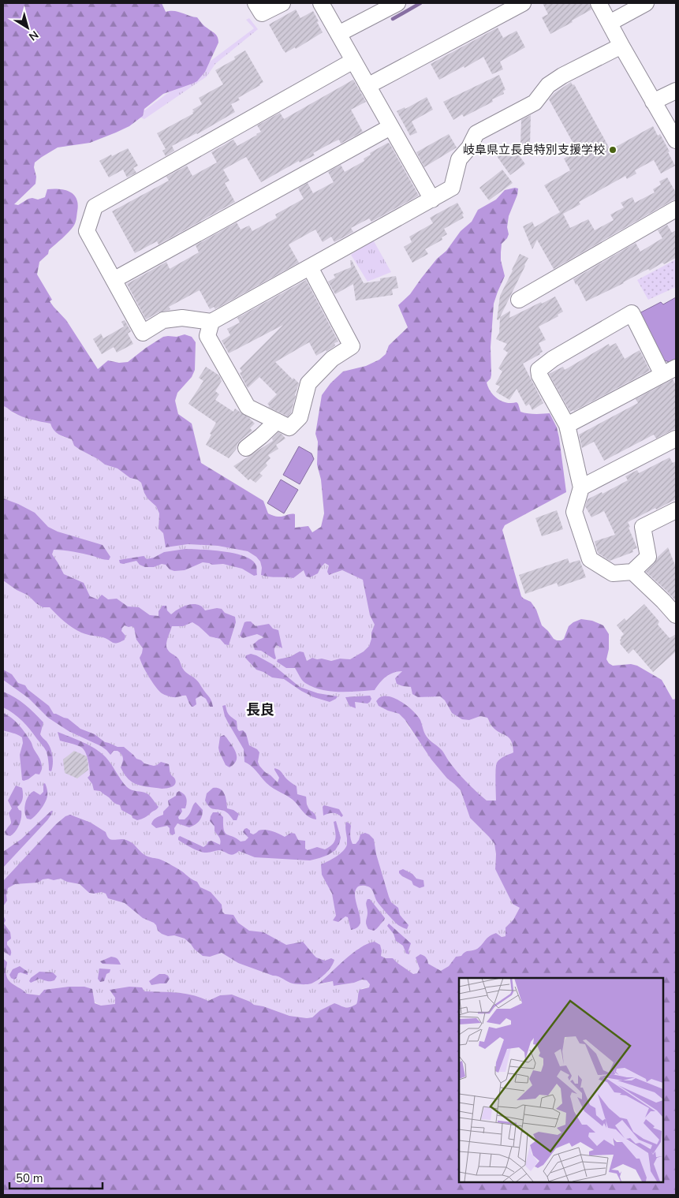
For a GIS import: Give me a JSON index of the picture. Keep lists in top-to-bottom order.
{
  "districts": ["長良"],
  "places": ["岐阜県立長良特別支援学校"],
  "scale_bar": "50 m",
  "north": "bottom right"
}
